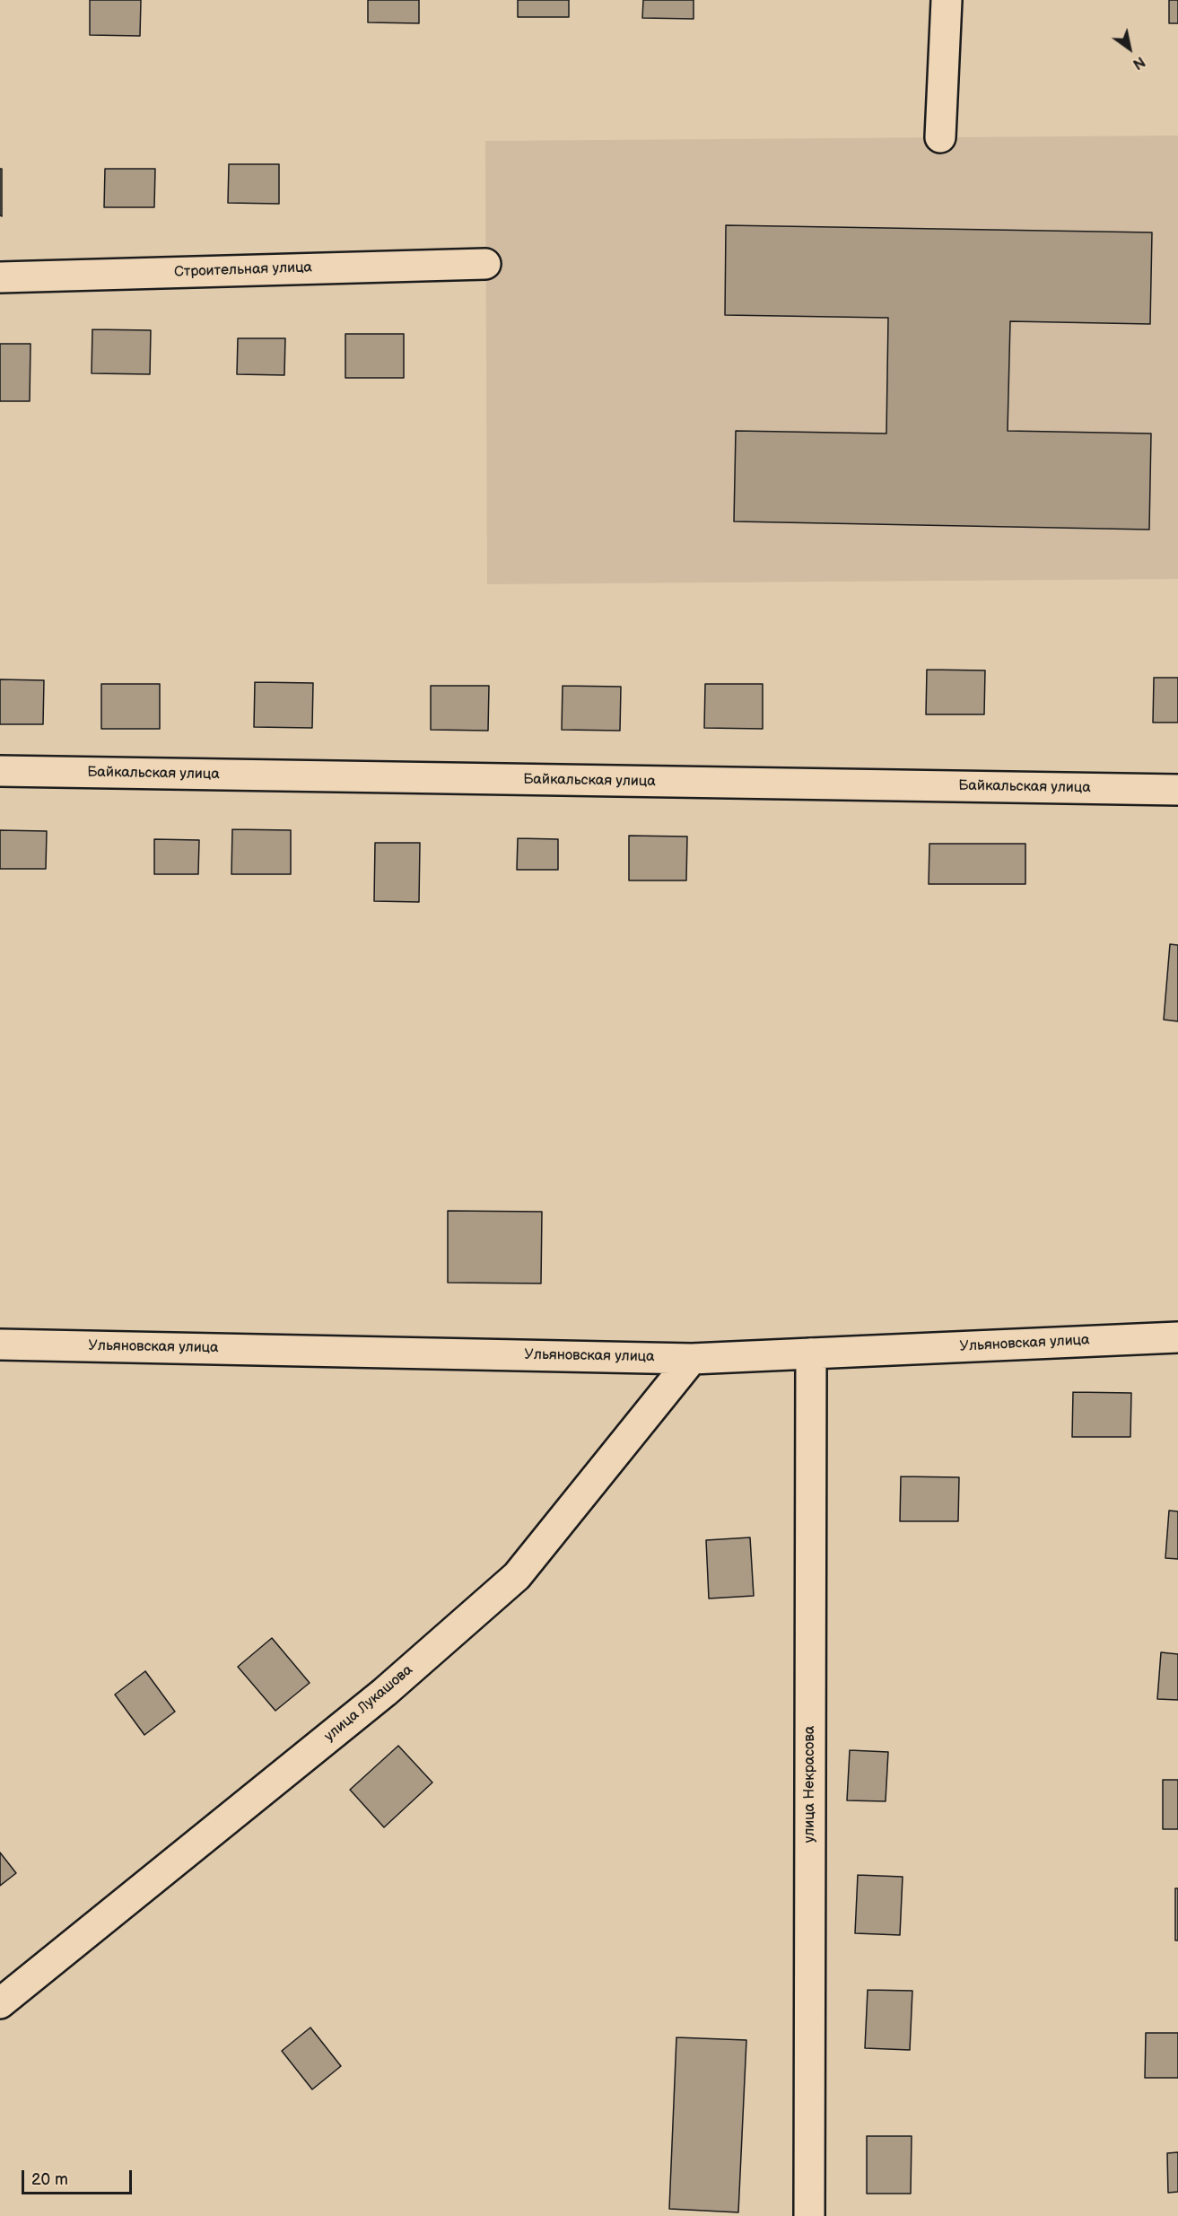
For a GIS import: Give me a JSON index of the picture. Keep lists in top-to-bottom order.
{
  "streets": {
    "street": [
      "Строительная улица",
      "Байкальская улица",
      "Ульяновская улица",
      "улица Лукашова",
      "улица Некрасова"
    ]
  },
  "crossings": [
    ["Ульяновская улица", "улица Лукашова"],
    ["Ульяновская улица", "улица Некрасова"]
  ],
  "scale_bar": "20 m",
  "north": "bottom right"
}
